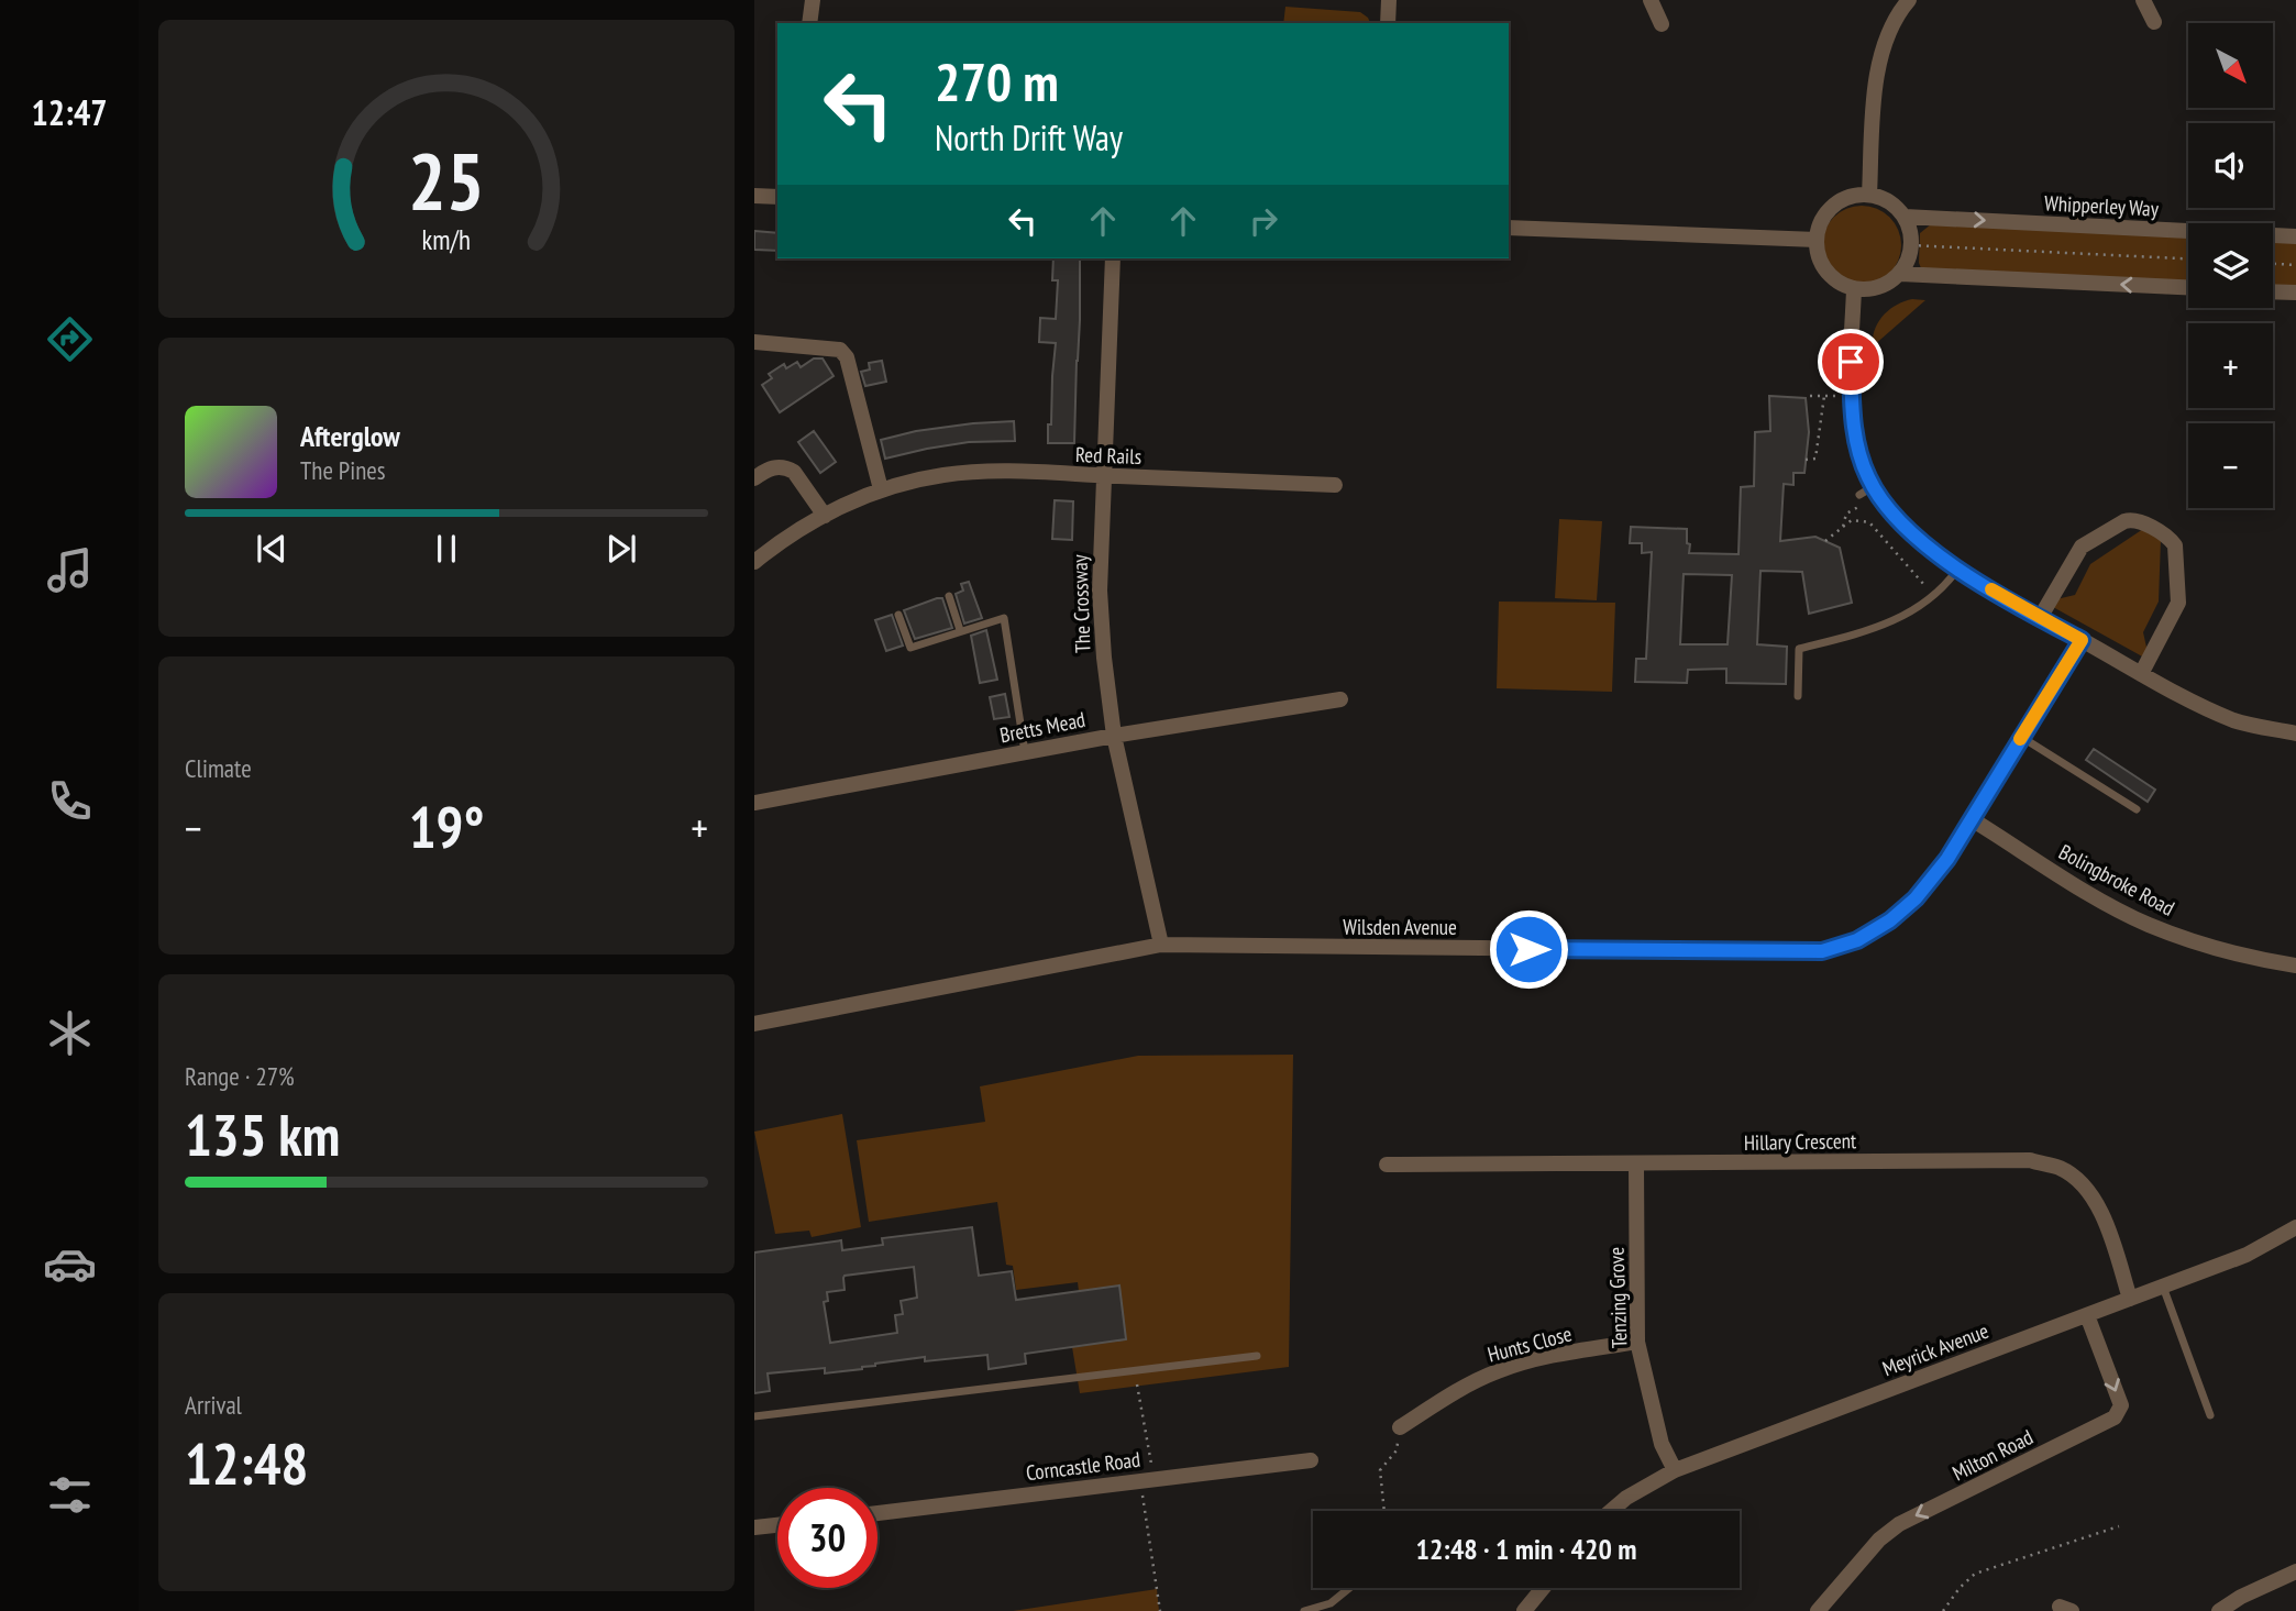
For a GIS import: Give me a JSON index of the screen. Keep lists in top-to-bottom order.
{
  "streets": {
    "street": [
      "Whipperley Way",
      "Red Rails",
      "The Crossway",
      "Bretts Mead",
      "Bolingbroke Road",
      "Wilsden Avenue",
      "Hillary Crescent",
      "Tenzing Grove",
      "Hunts Close",
      "Meyrick Avenue",
      "Milton Road",
      "Corncastle Road"
    ]
  },
  "crossings": [
    ["Red Rails", "The Crossway"],
    ["The Crossway", "Bretts Mead"],
    ["The Crossway", "Wilsden Avenue"],
    ["Bolingbroke Road", "Wilsden Avenue"],
    ["Hillary Crescent", "Tenzing Grove"],
    ["Hillary Crescent", "Meyrick Avenue"],
    ["Tenzing Grove", "Hunts Close"],
    ["Tenzing Grove", "Meyrick Avenue"],
    ["Meyrick Avenue", "Milton Road"]
  ],
  "one_way": ["Milton Road"],
  "north": "bottom right",
  "page": {
    "tabs": "12:47",
    "map_buttons": ["+", "−"],
    "turn": ["270 m", "North Drift Way"],
    "song": ["Afterglow", "The Pines"],
    "tile": [
      "Climate",
      ["Range · 27%", "135 km"],
      ["Arrival", "12:48"]
    ],
    "heat": ["−", "19°", "+"],
    "limit": "30",
    "trip": "12:48 · 1 min · 420 m",
    "gauge": ["25", "km/h"]
  }
}
